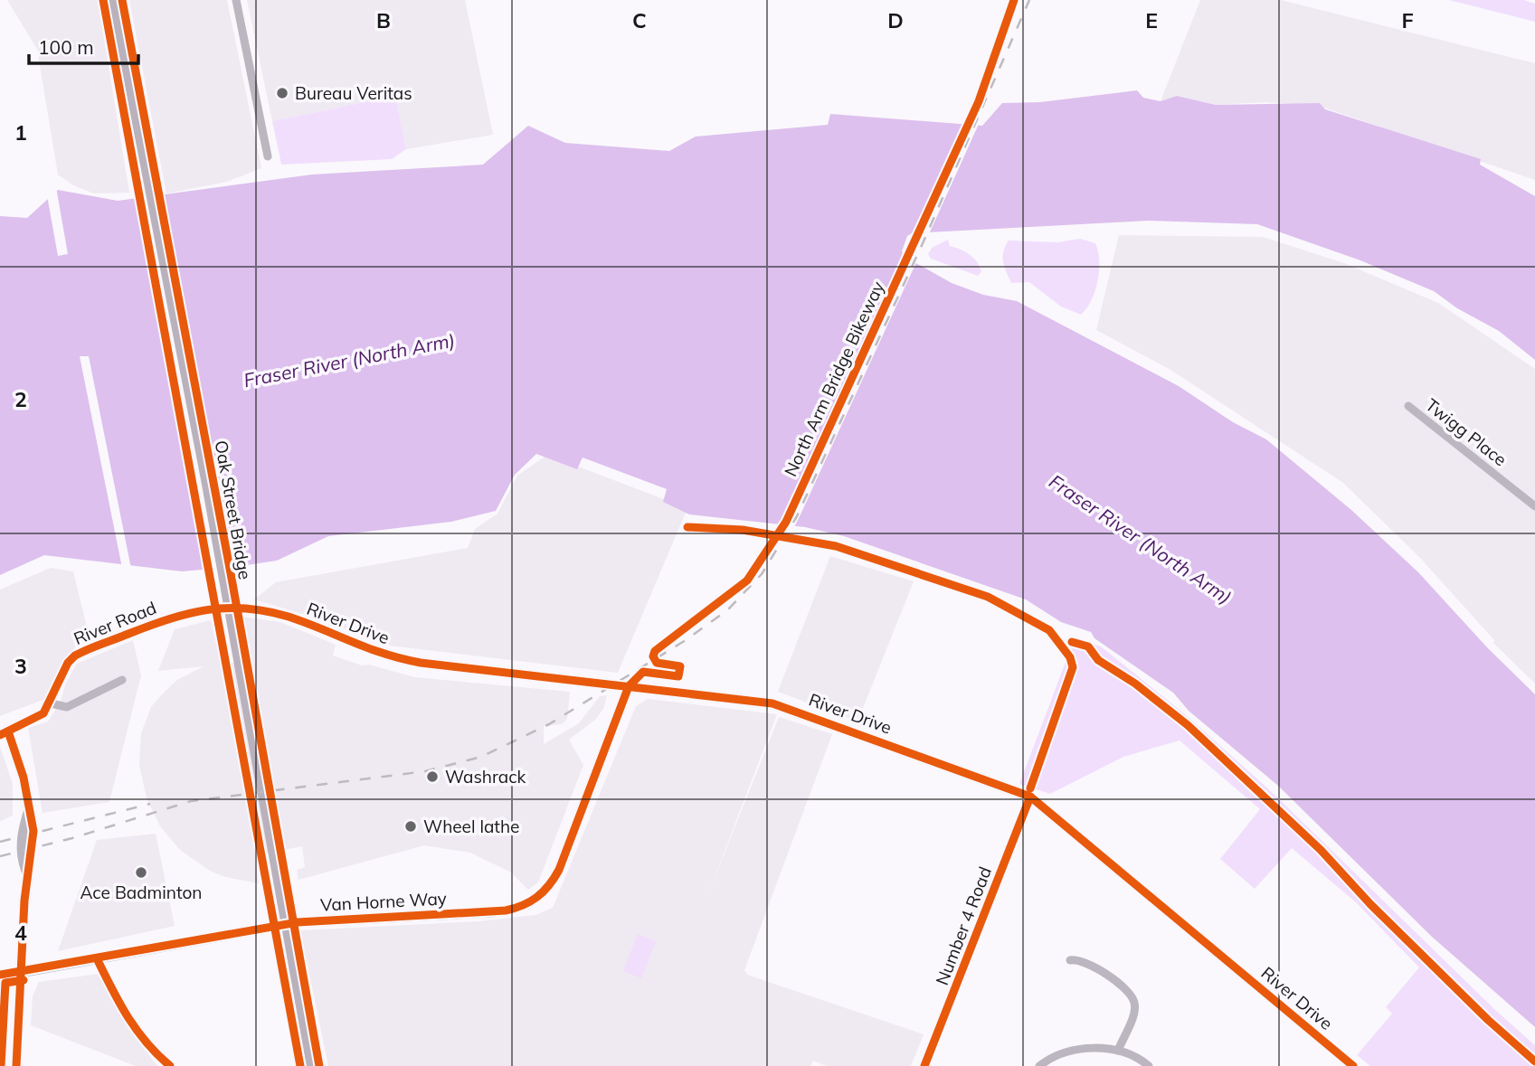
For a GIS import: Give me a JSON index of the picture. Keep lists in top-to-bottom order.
{
  "streets": {
    "highway": ["Oak Street Bridge"],
    "street": [
      "Twigg Place",
      "River Road",
      "River Drive",
      "Van Horne Way",
      "Number 4 Road"
    ],
    "cycle path": ["North Arm Bridge Bikeway"]
  },
  "crossings": [
    ["River Road", "River Drive"],
    ["River Drive", "Van Horne Way"],
    ["River Drive", "Number 4 Road"]
  ],
  "water": ["Fraser River (North Arm)"],
  "places": [
    "Bureau Veritas",
    "Washrack",
    "Wheel lathe",
    "Ace Badminton"
  ],
  "scale_bar": "100 m",
  "grid": {
    "columns": [
      "B",
      "C",
      "D",
      "E",
      "F"
    ],
    "rows": [
      "1",
      "2",
      "3",
      "4"
    ]
  }
}
